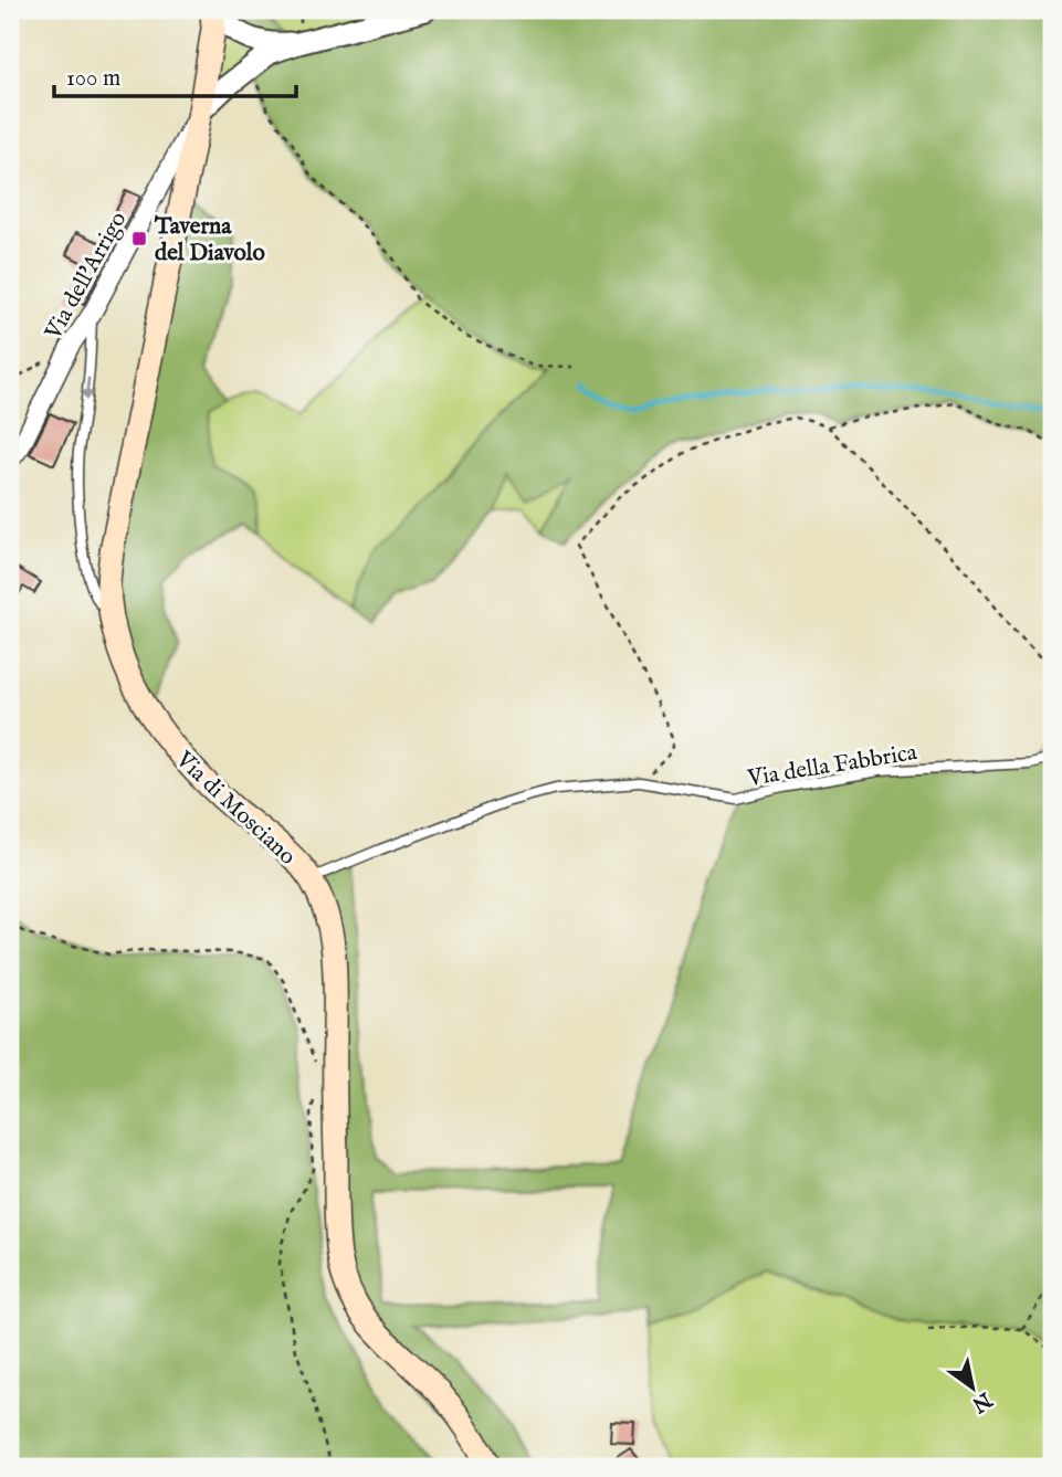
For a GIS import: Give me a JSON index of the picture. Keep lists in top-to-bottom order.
{
  "streets": {
    "main road": ["Via di Mosciano"],
    "street": ["Via dell'Arrigo"],
    "lane": ["Via della Fabbrica"]
  },
  "crossings": [
    ["Via dell'Arrigo", "Via di Mosciano"],
    ["Via della Fabbrica", "Via di Mosciano"]
  ],
  "places": {
    "transit": ["Taverna del Diavolo"]
  },
  "scale_bar": "100 m",
  "north": "bottom right"
}
